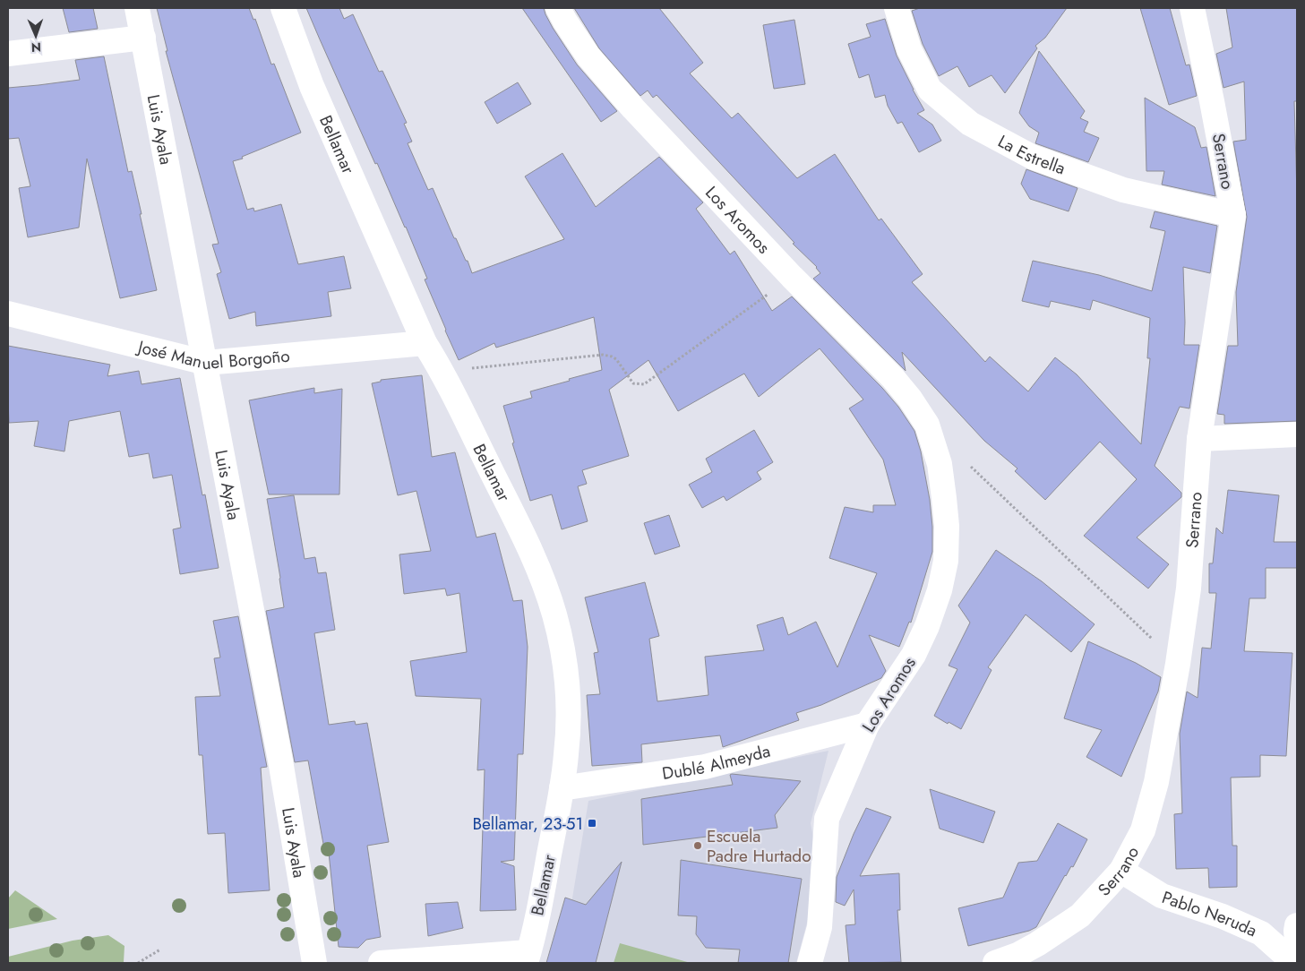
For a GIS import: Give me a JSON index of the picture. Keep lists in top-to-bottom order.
{
  "streets": {
    "street": [
      "Luis Ayala",
      "Bellamar",
      "La Estrella",
      "Serrano",
      "Los Aromos",
      "José Manuel Borgoño",
      "Dublé Almeyda",
      "Pablo Neruda"
    ]
  },
  "crossings": [
    ["Luis Ayala", "José Manuel Borgoño"],
    ["Bellamar", "José Manuel Borgoño"],
    ["Bellamar", "Dublé Almeyda"],
    ["La Estrella", "Serrano"],
    ["Serrano", "Pablo Neruda"],
    ["Los Aromos", "Dublé Almeyda"]
  ],
  "places": {
    "transit": ["Bellamar, 23-51"],
    "other": ["Escuela Padre Hurtado"]
  },
  "north": "bottom"
}
